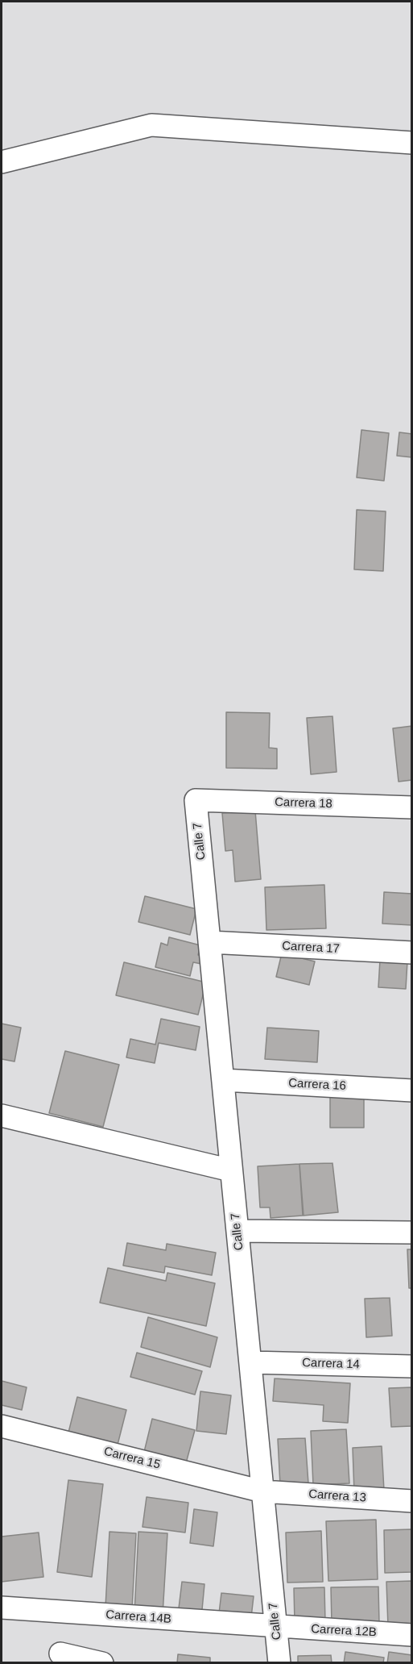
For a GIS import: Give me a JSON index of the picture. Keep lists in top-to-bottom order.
{
  "streets": {
    "street": [
      "Carrera 18",
      "Calle 7",
      "Carrera 17",
      "Carrera 16",
      "Carrera 14",
      "Carrera 15",
      "Carrera 13",
      "Carrera 14B",
      "Carrera 12B"
    ]
  },
  "crossings": [
    ["Carrera 18", "Calle 7"],
    ["Calle 7", "Carrera 17"],
    ["Calle 7", "Carrera 16"],
    ["Calle 7", "Carrera 14"],
    ["Calle 7", "Carrera 15"],
    ["Calle 7", "Carrera 13"],
    ["Calle 7", "Carrera 14B"],
    ["Calle 7", "Carrera 12B"],
    ["Carrera 15", "Carrera 13"],
    ["Carrera 14B", "Carrera 12B"]
  ]
}
